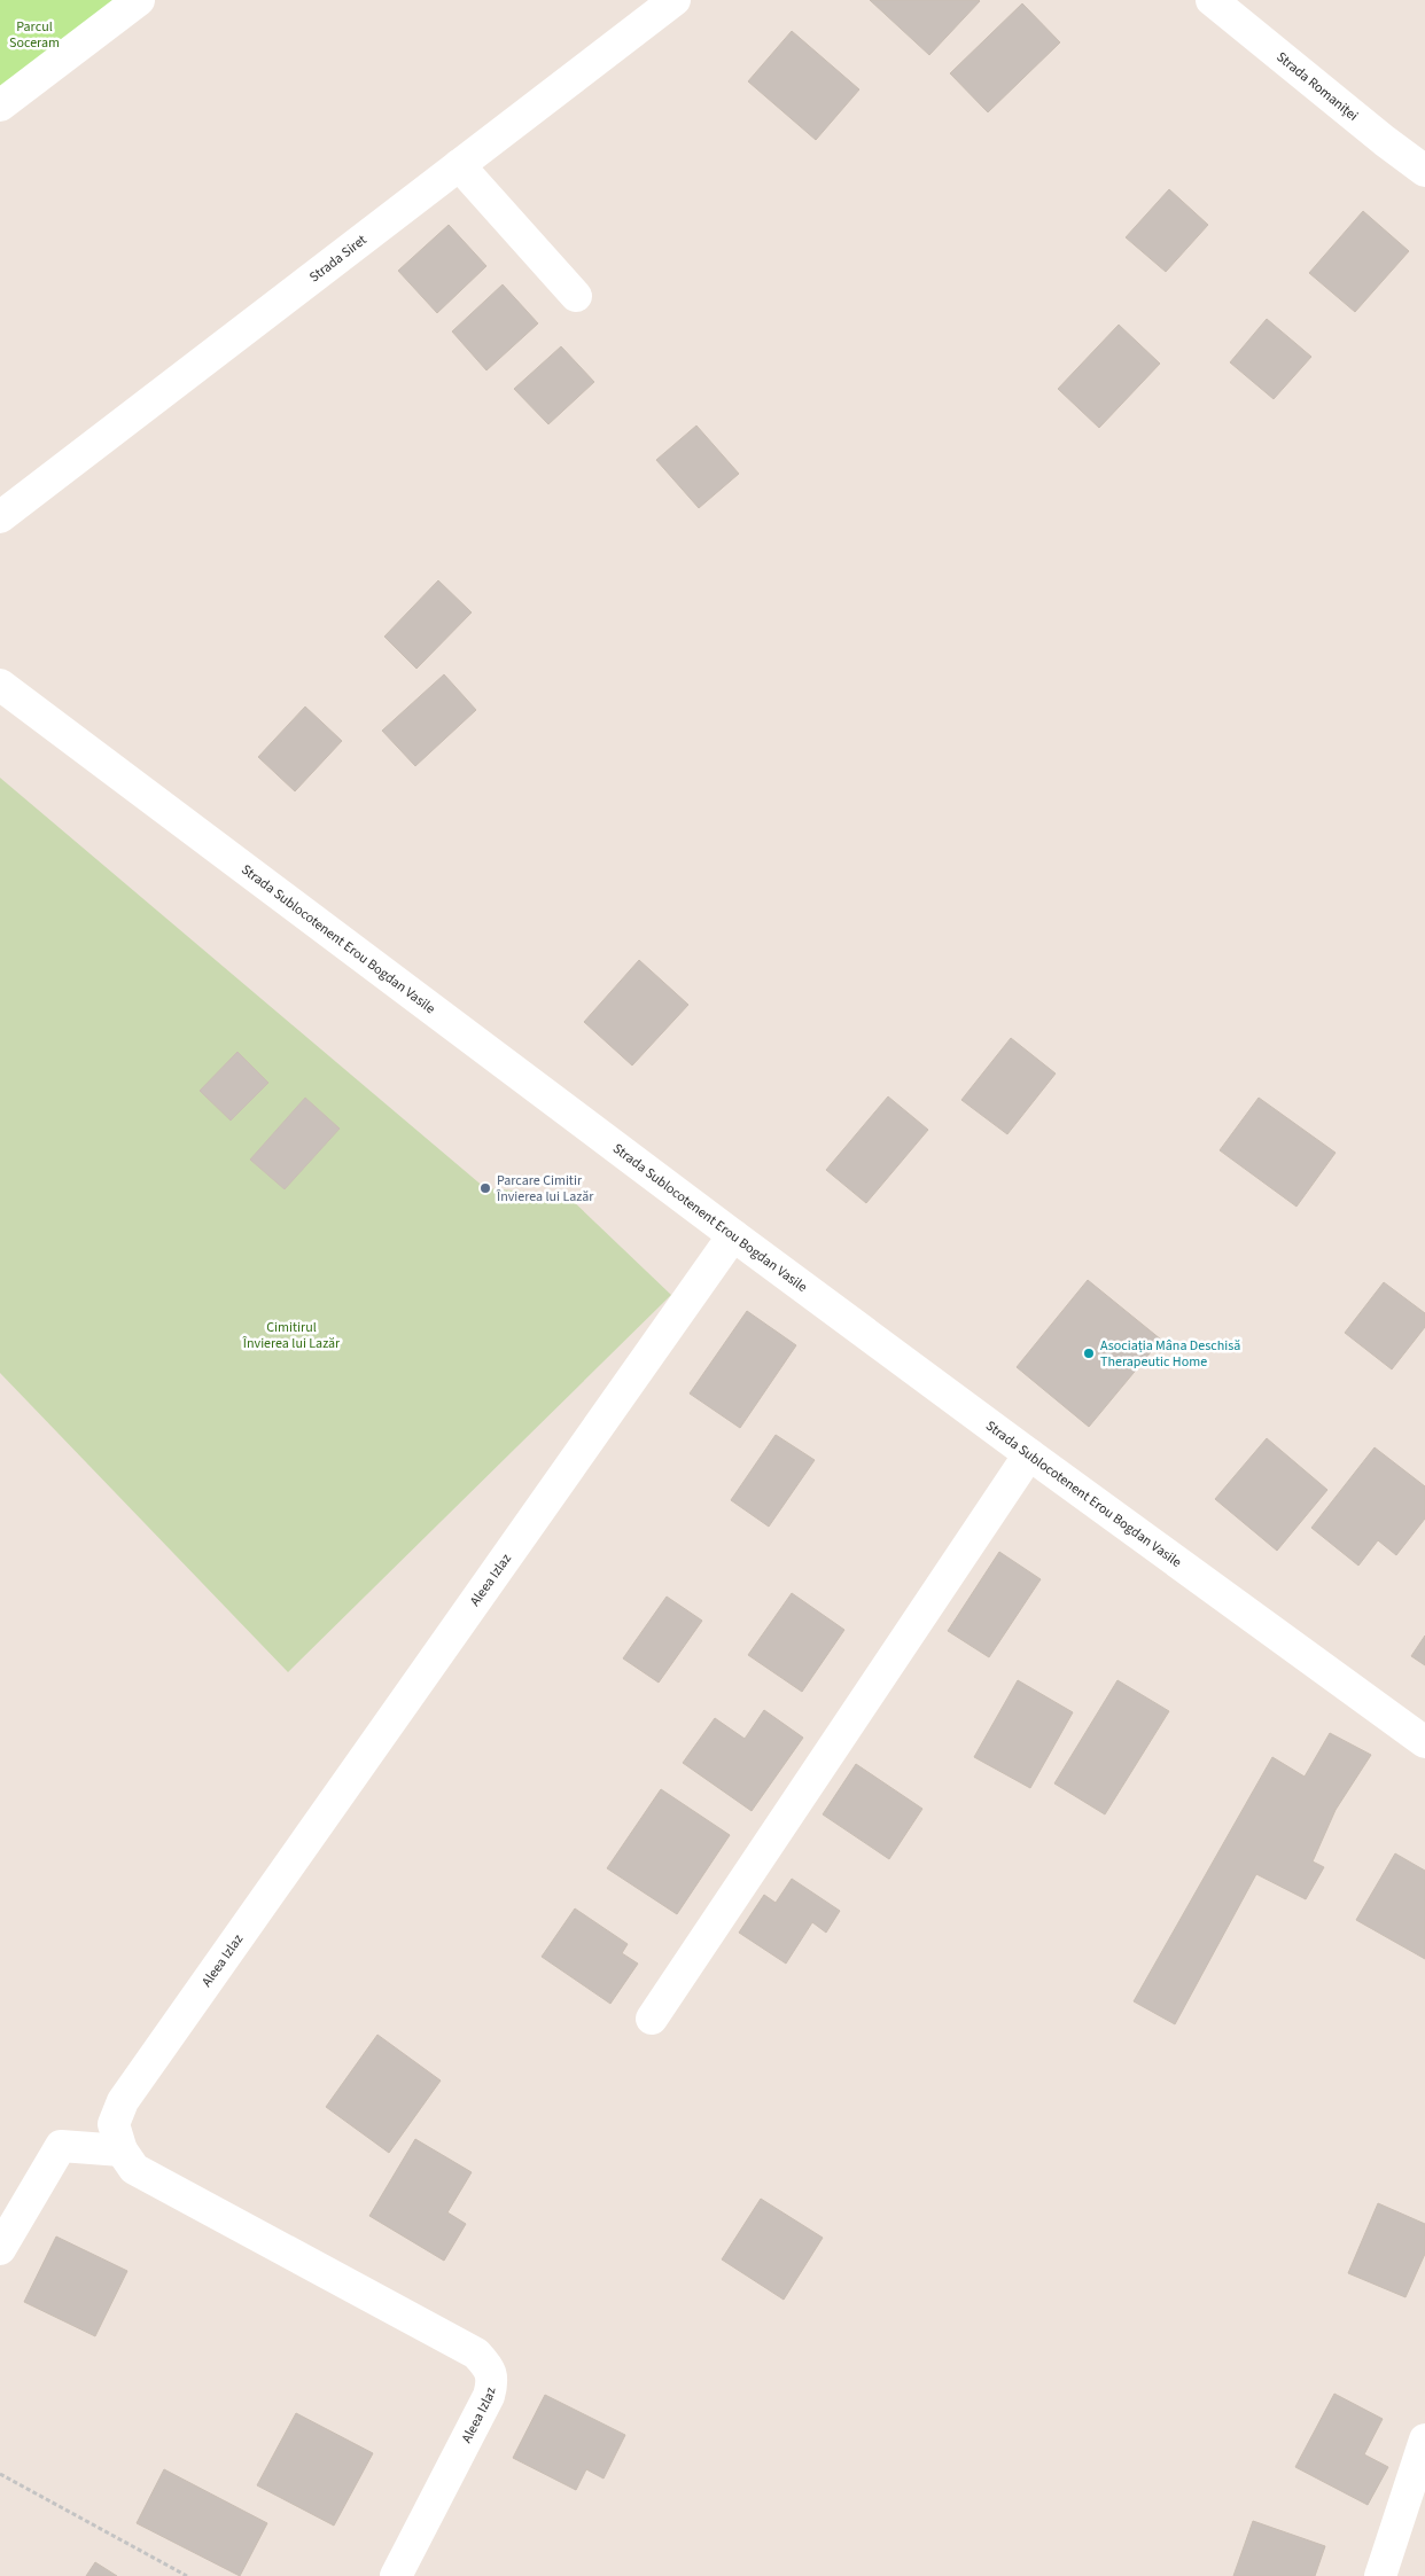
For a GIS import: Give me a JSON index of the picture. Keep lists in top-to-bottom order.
{
  "streets": {
    "street": [
      "Strada Romaniței",
      "Strada Siret",
      "Strada Sublocotenent Erou Bogdan Vasile",
      "Aleea Izlaz"
    ]
  },
  "crossings": [
    ["Strada Sublocotenent Erou Bogdan Vasile", "Aleea Izlaz"]
  ],
  "parks": ["Parcul Soceram", "Cimitirul Învierea lui Lazăr"],
  "places": ["Parcare Cimitir Învierea lui Lazăr", "Asociația Mâna Deschisă Therapeutic Home"]
}
